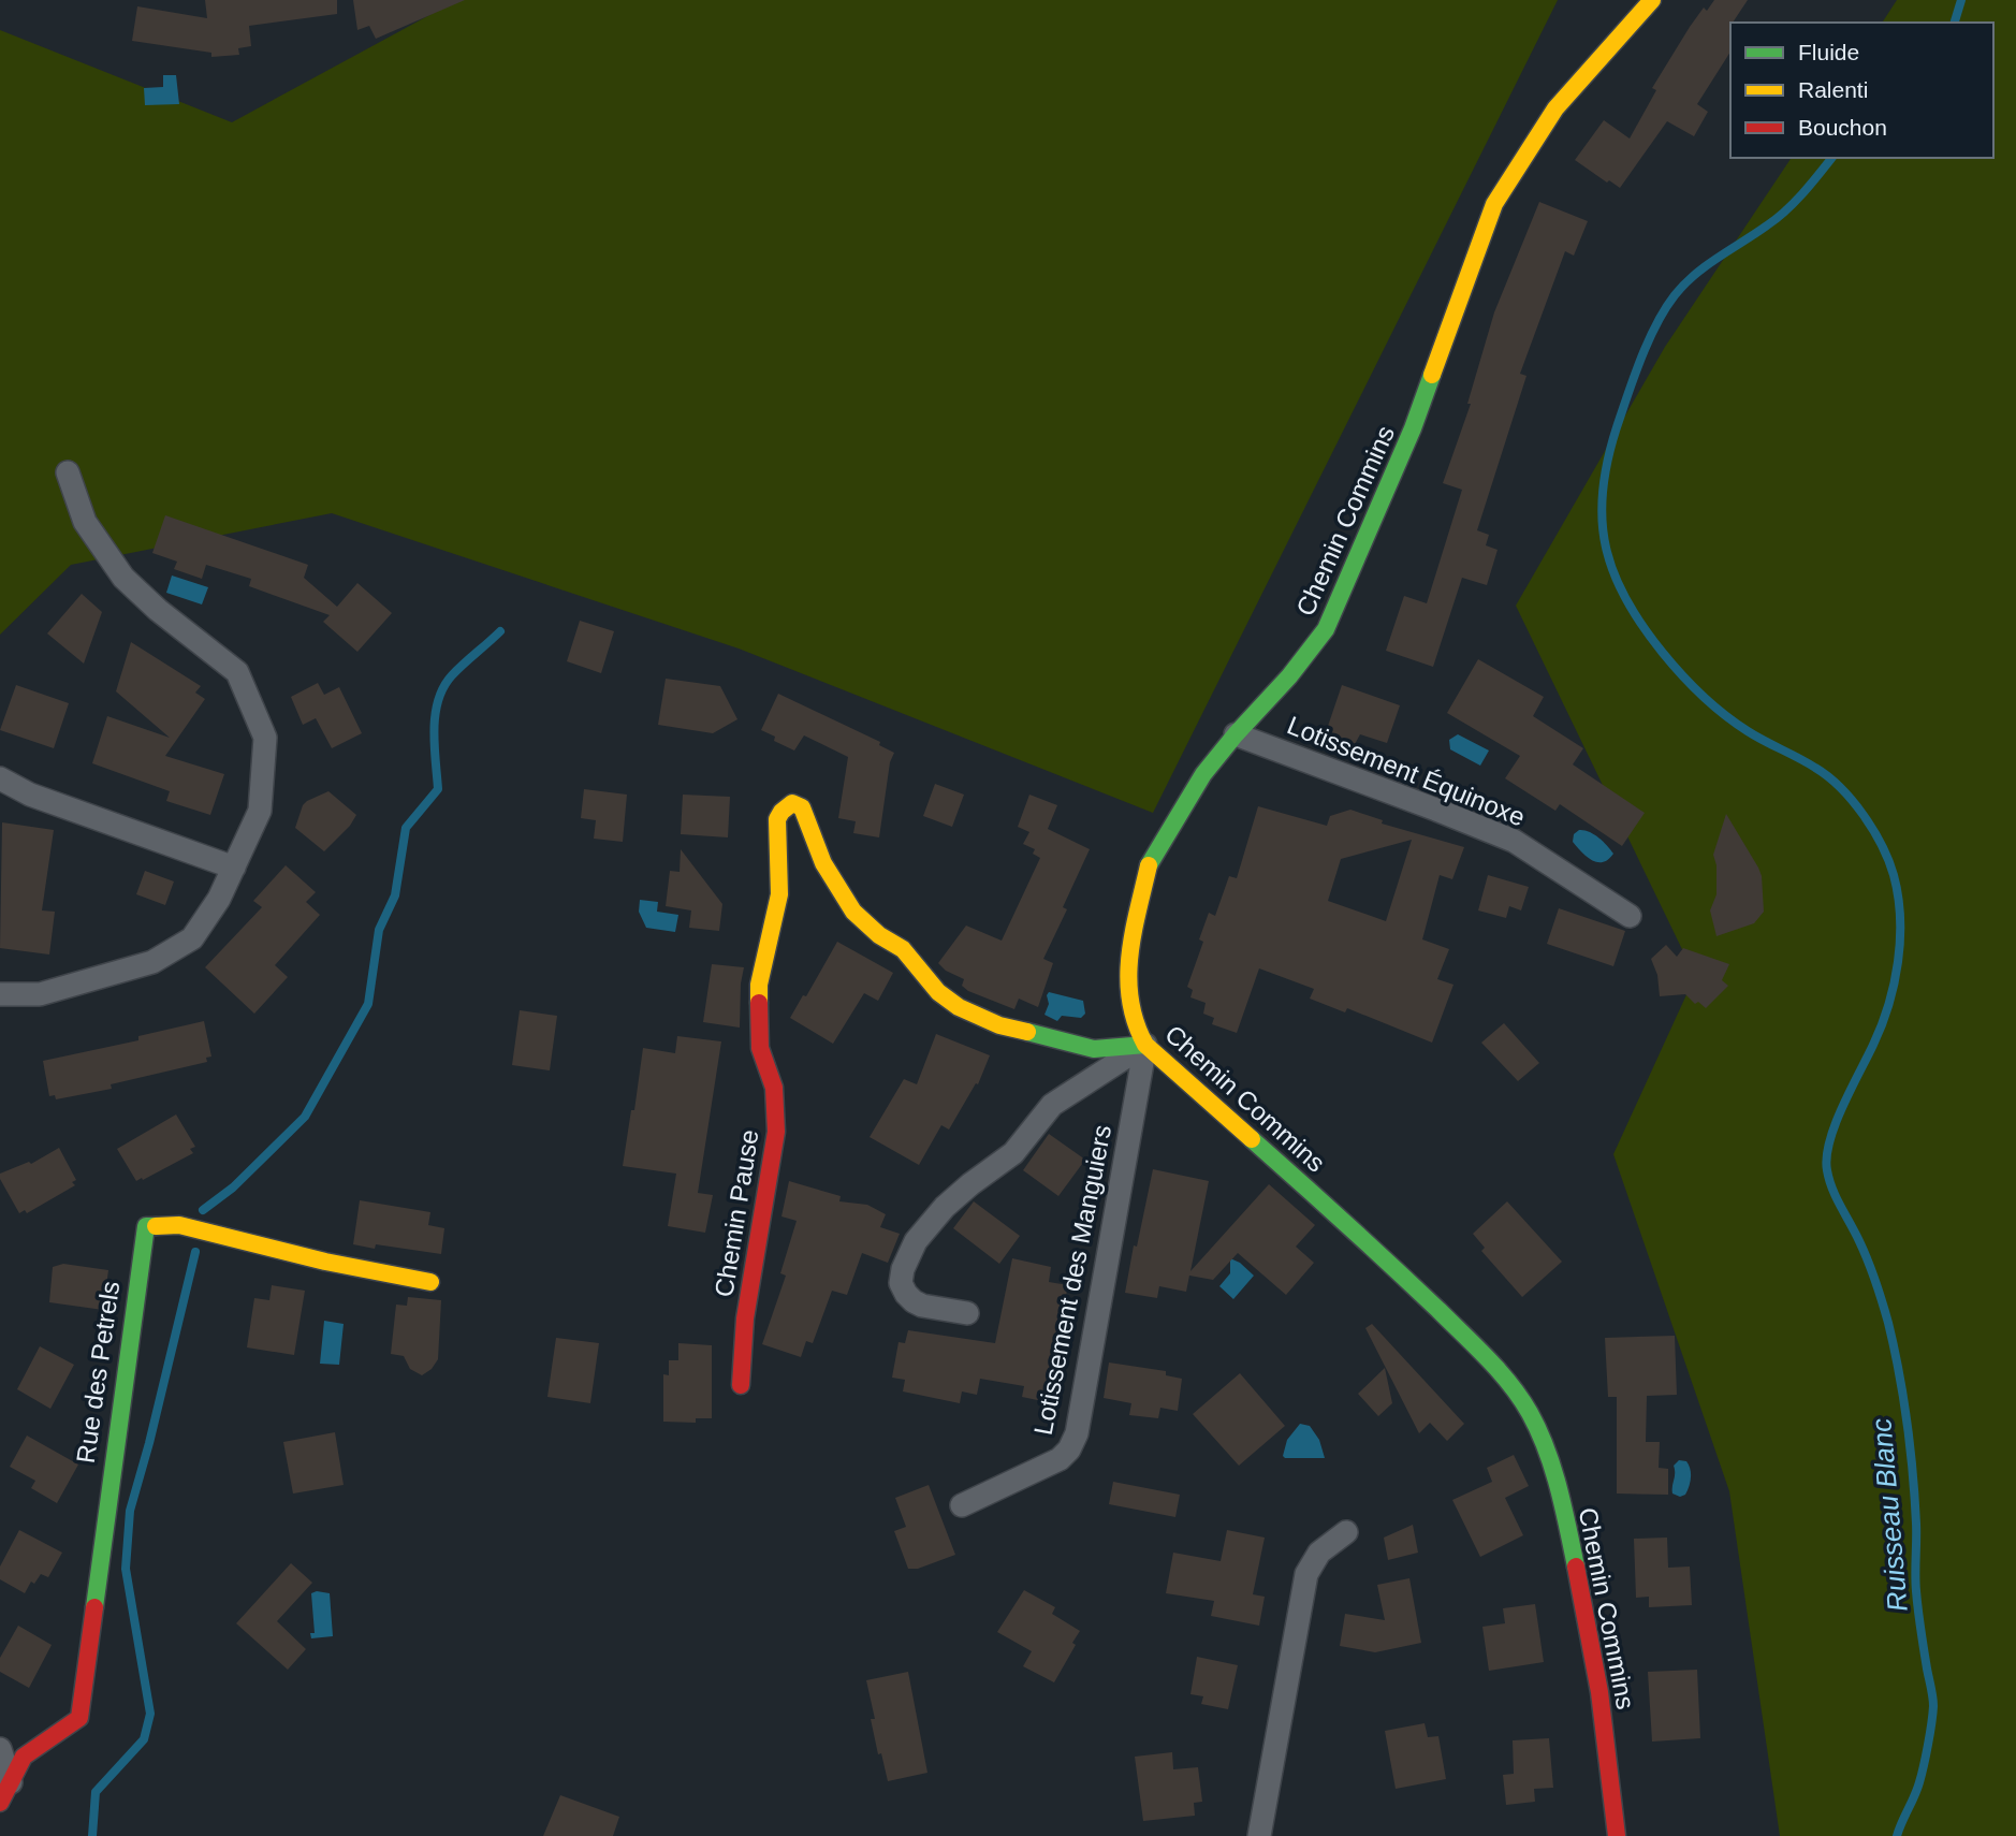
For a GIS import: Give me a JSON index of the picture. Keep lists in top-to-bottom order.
{
  "streets": {
    "street": [
      "Chemin Commins",
      "Lotissement Équinoxe",
      "Chemin Pause",
      "Lotissement des Manguiers",
      "Rue des Petrels"
    ]
  },
  "crossings": [
    ["Chemin Commins", "Lotissement Équinoxe"],
    ["Chemin Commins", "Chemin Pause"],
    ["Chemin Commins", "Lotissement des Manguiers"],
    ["Chemin Pause", "Lotissement des Manguiers"]
  ],
  "water": ["Ruisseau Blanc"],
  "legend": ["Fluide", "Ralenti", "Bouchon"]
}
